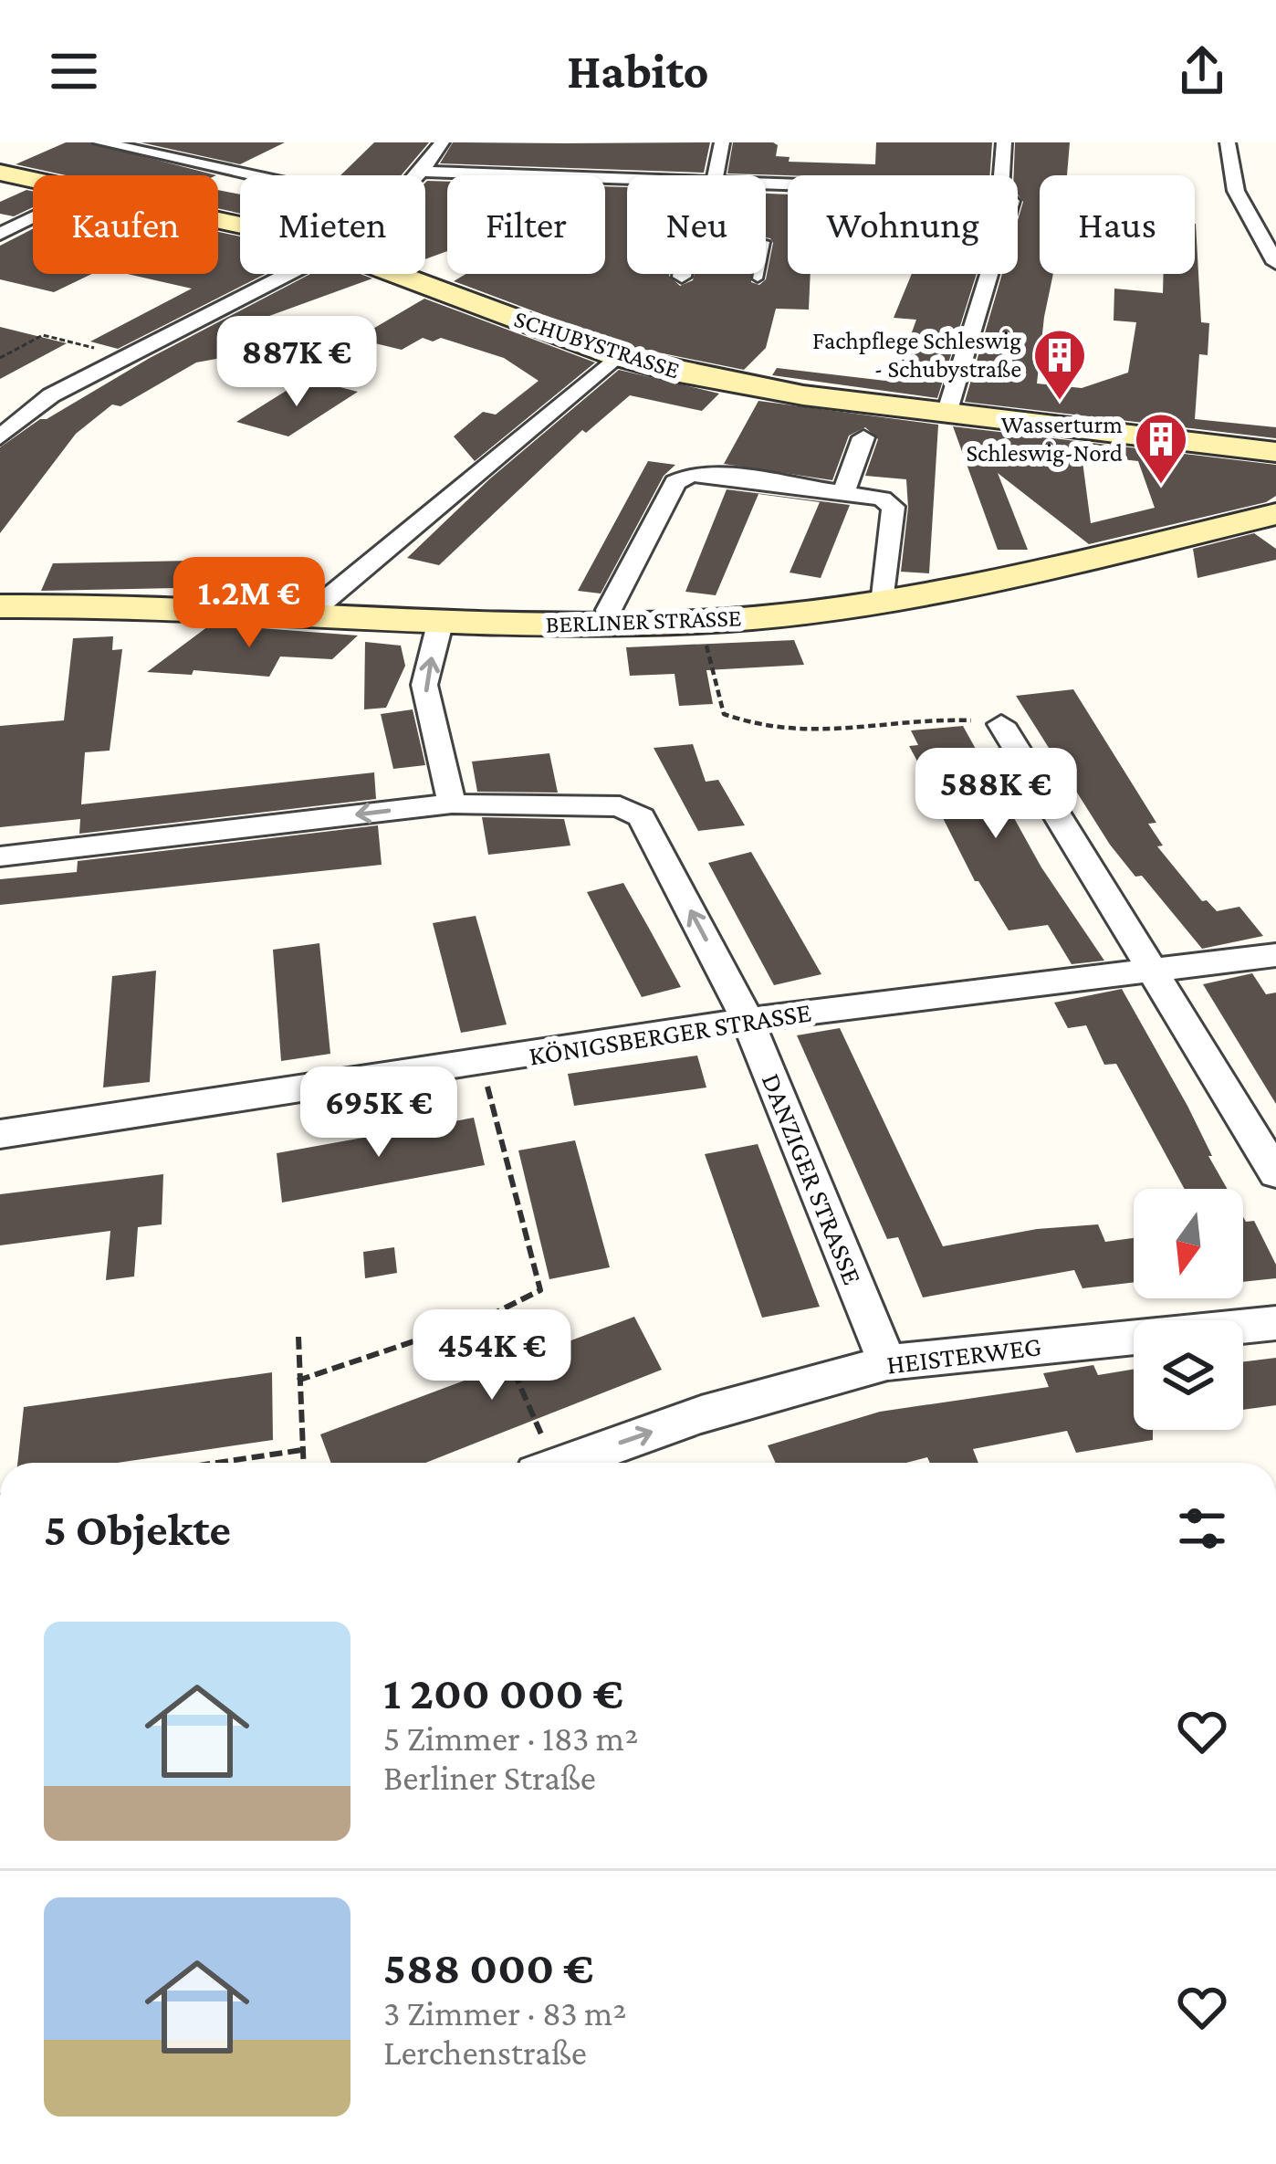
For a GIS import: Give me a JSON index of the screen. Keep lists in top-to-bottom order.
{
  "streets": {
    "street": [
      "SCHUBYSTRASSE",
      "BERLINER STRASSE",
      "KÖNIGSBERGER STRASSE",
      "DANZIGER STRASSE",
      "HEISTERWEG"
    ]
  },
  "crossings": [
    ["KÖNIGSBERGER STRASSE", "DANZIGER STRASSE"],
    ["DANZIGER STRASSE", "HEISTERWEG"]
  ],
  "one_way": ["DANZIGER STRASSE", "HEISTERWEG"],
  "places": {
    "building": ["Fachpflege Schleswig - Schubystraße", "Wasserturm Schleswig-Nord"]
  },
  "north": "bottom",
  "page": {
    "header": "Habito",
    "chip": [
      "Kaufen",
      "Mieten",
      "Filter",
      "Neu",
      "Wohnung",
      "Haus"
    ],
    "price": [
      "887K €",
      "1.2M €",
      "588K €",
      "695K €",
      "454K €"
    ],
    "heading": "5 Objekte",
    "list": [
      {
        "name": "1 200 000 €",
        "note": "5 Zimmer · 183 m² · Berliner Straße"
      },
      {
        "name": "588 000 €",
        "note": "3 Zimmer · 83 m² · Lerchenstraße"
      }
    ]
  }
}
